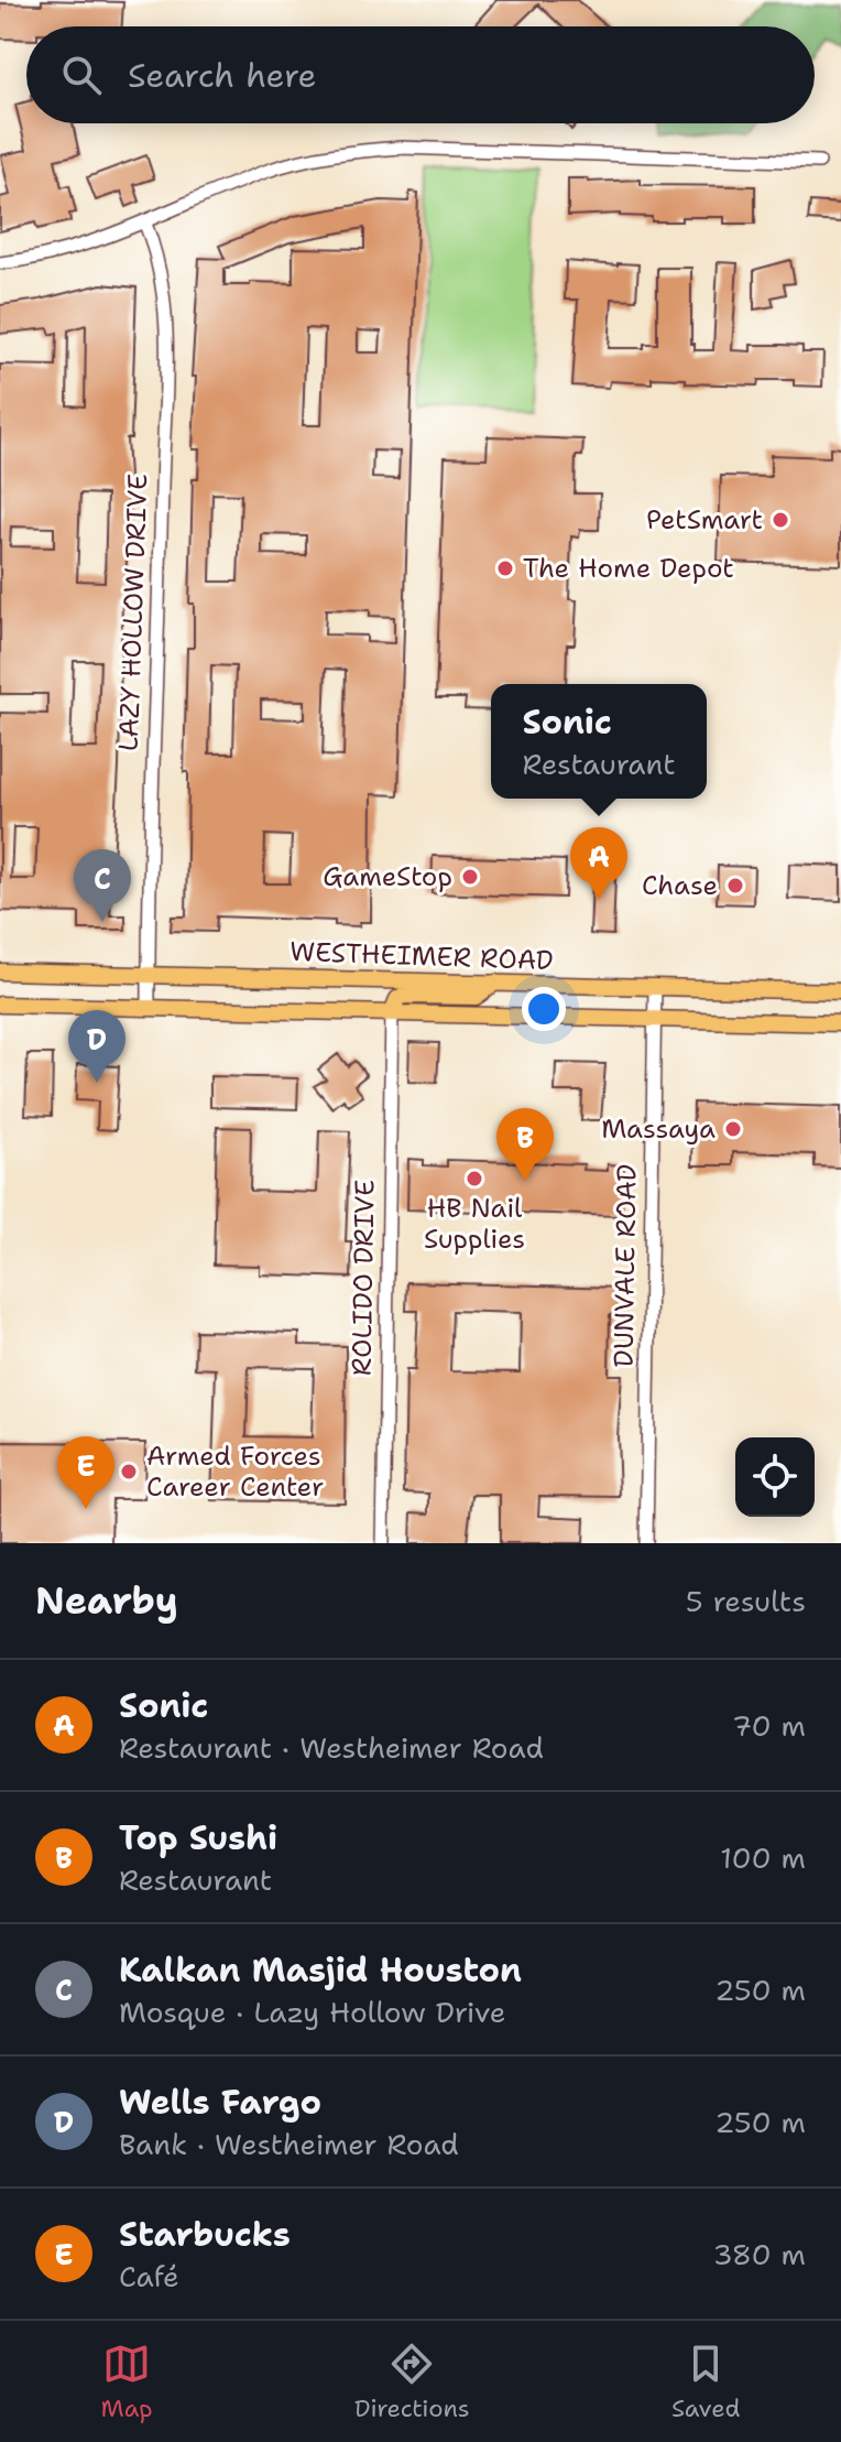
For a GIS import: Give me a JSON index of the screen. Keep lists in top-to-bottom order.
{
  "streets": {
    "main road": ["WESTHEIMER ROAD"],
    "street": ["LAZY HOLLOW DRIVE", "DUNVALE ROAD", "ROLIDO DRIVE"]
  },
  "crossings": [
    ["LAZY HOLLOW DRIVE", "WESTHEIMER ROAD"],
    ["WESTHEIMER ROAD", "DUNVALE ROAD"]
  ],
  "places": [
    "PetSmart",
    "The Home Depot",
    "GameStop",
    "Chase",
    "Massaya",
    "HB Nail Supplies",
    "Armed Forces Career Center"
  ],
  "page": {
    "search": "Search here",
    "popup": ["Sonic", "Restaurant"],
    "pins": [
      "A",
      "C",
      "D",
      "B",
      "E"
    ],
    "heading": ["Nearby", "5 results"],
    "list": [
      {
        "mark": "A",
        "name": "Sonic",
        "note": "Restaurant · Westheimer Road",
        "value": "70 m"
      },
      {
        "mark": "B",
        "name": "Top Sushi",
        "note": "Restaurant",
        "value": "100 m"
      },
      {
        "mark": "C",
        "name": "Kalkan Masjid Houston",
        "note": "Mosque · Lazy Hollow Drive",
        "value": "250 m"
      },
      {
        "mark": "D",
        "name": "Wells Fargo",
        "note": "Bank · Westheimer Road",
        "value": "250 m"
      },
      {
        "mark": "E",
        "name": "Starbucks",
        "note": "Café",
        "value": "380 m"
      }
    ],
    "nav": ["Map", "Directions", "Saved"]
  }
}
